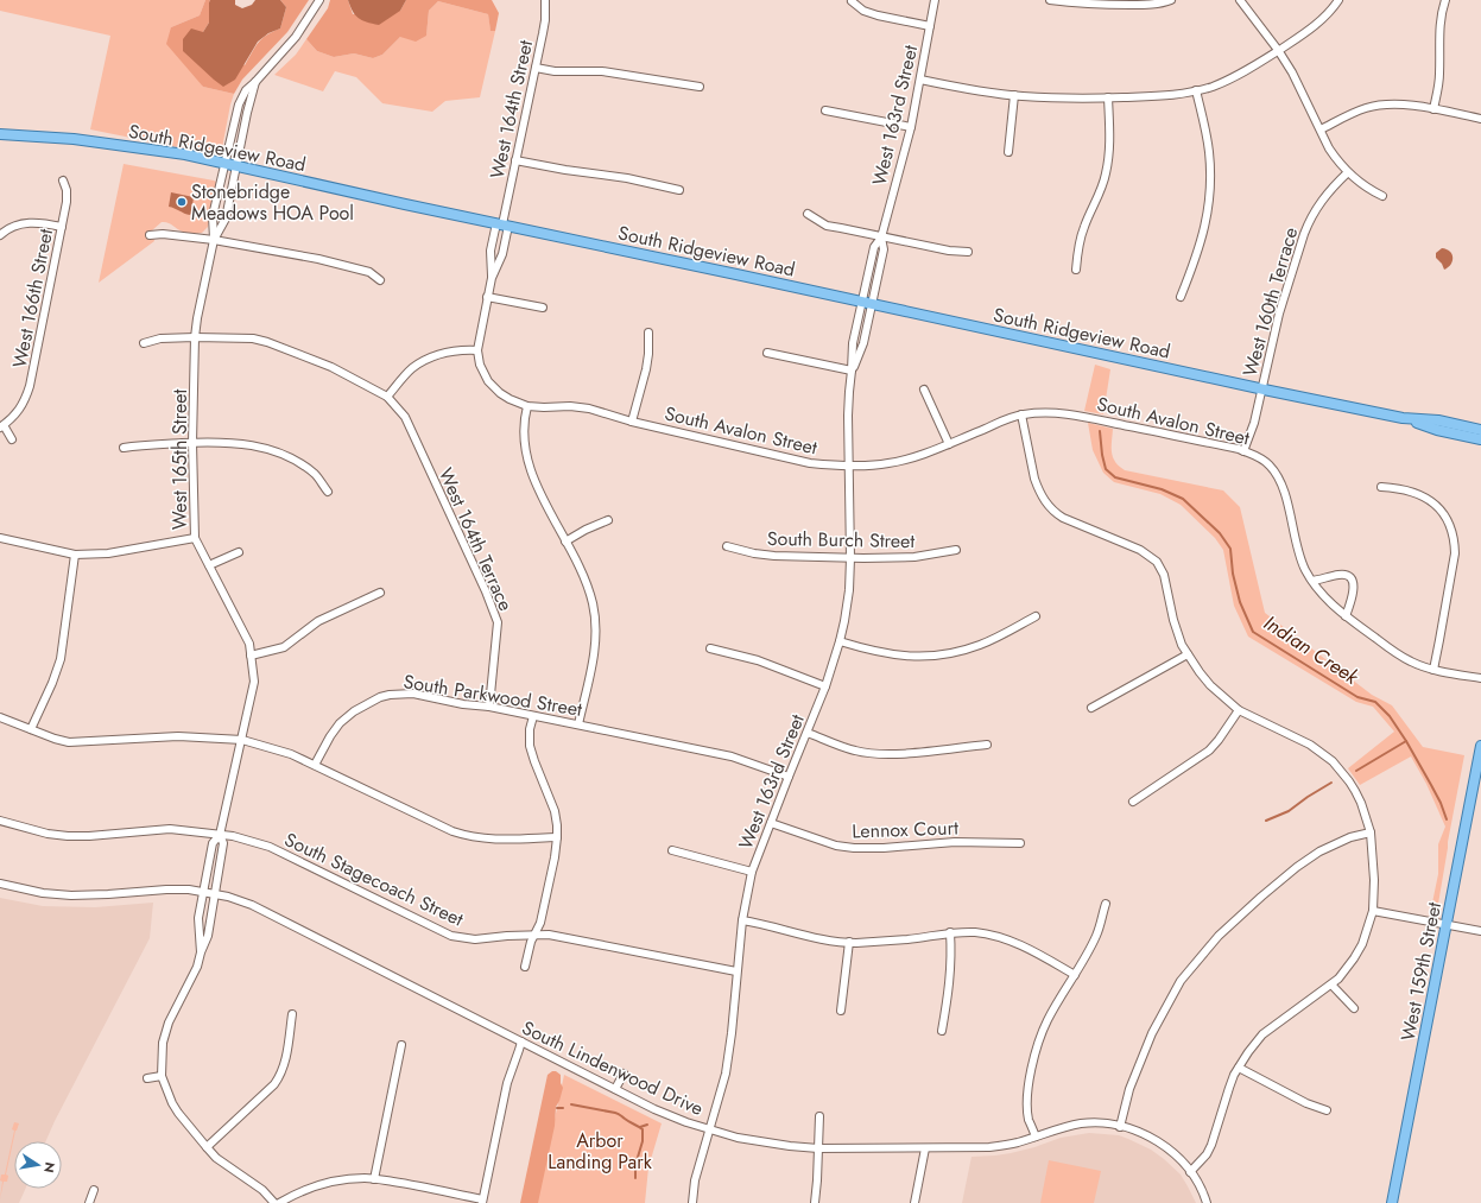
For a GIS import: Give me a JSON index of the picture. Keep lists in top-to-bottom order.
{
  "streets": {
    "main road": ["South Ridgeview Road", "West 159th Street"],
    "street": [
      "West 164th Street",
      "West 163rd Street",
      "West 166th Street",
      "West 160th Terrace",
      "South Avalon Street",
      "West 165th Street",
      "West 164th Terrace",
      "South Burch Street",
      "South Parkwood Street",
      "Lennox Court",
      "South Stagecoach Street",
      "South Lindenwood Drive"
    ]
  },
  "crossings": [
    ["West 164th Street", "South Ridgeview Road"],
    ["West 164th Street", "South Avalon Street"],
    ["West 163rd Street", "South Ridgeview Road"],
    ["West 163rd Street", "South Avalon Street"],
    ["West 163rd Street", "South Burch Street"],
    ["West 163rd Street", "South Parkwood Street"],
    ["West 163rd Street", "Lennox Court"],
    ["West 163rd Street", "South Stagecoach Street"],
    ["West 163rd Street", "South Lindenwood Drive"],
    ["South Ridgeview Road", "West 160th Terrace"],
    ["South Ridgeview Road", "West 165th Street"],
    ["West 160th Terrace", "South Avalon Street"],
    ["West 165th Street", "South Stagecoach Street"],
    ["West 165th Street", "South Lindenwood Drive"],
    ["West 164th Terrace", "South Parkwood Street"]
  ],
  "water": ["Indian Creek"],
  "parks": ["Arbor Landing Park"],
  "places": ["Stonebridge Meadows HOA Pool"],
  "north": "right"
}
